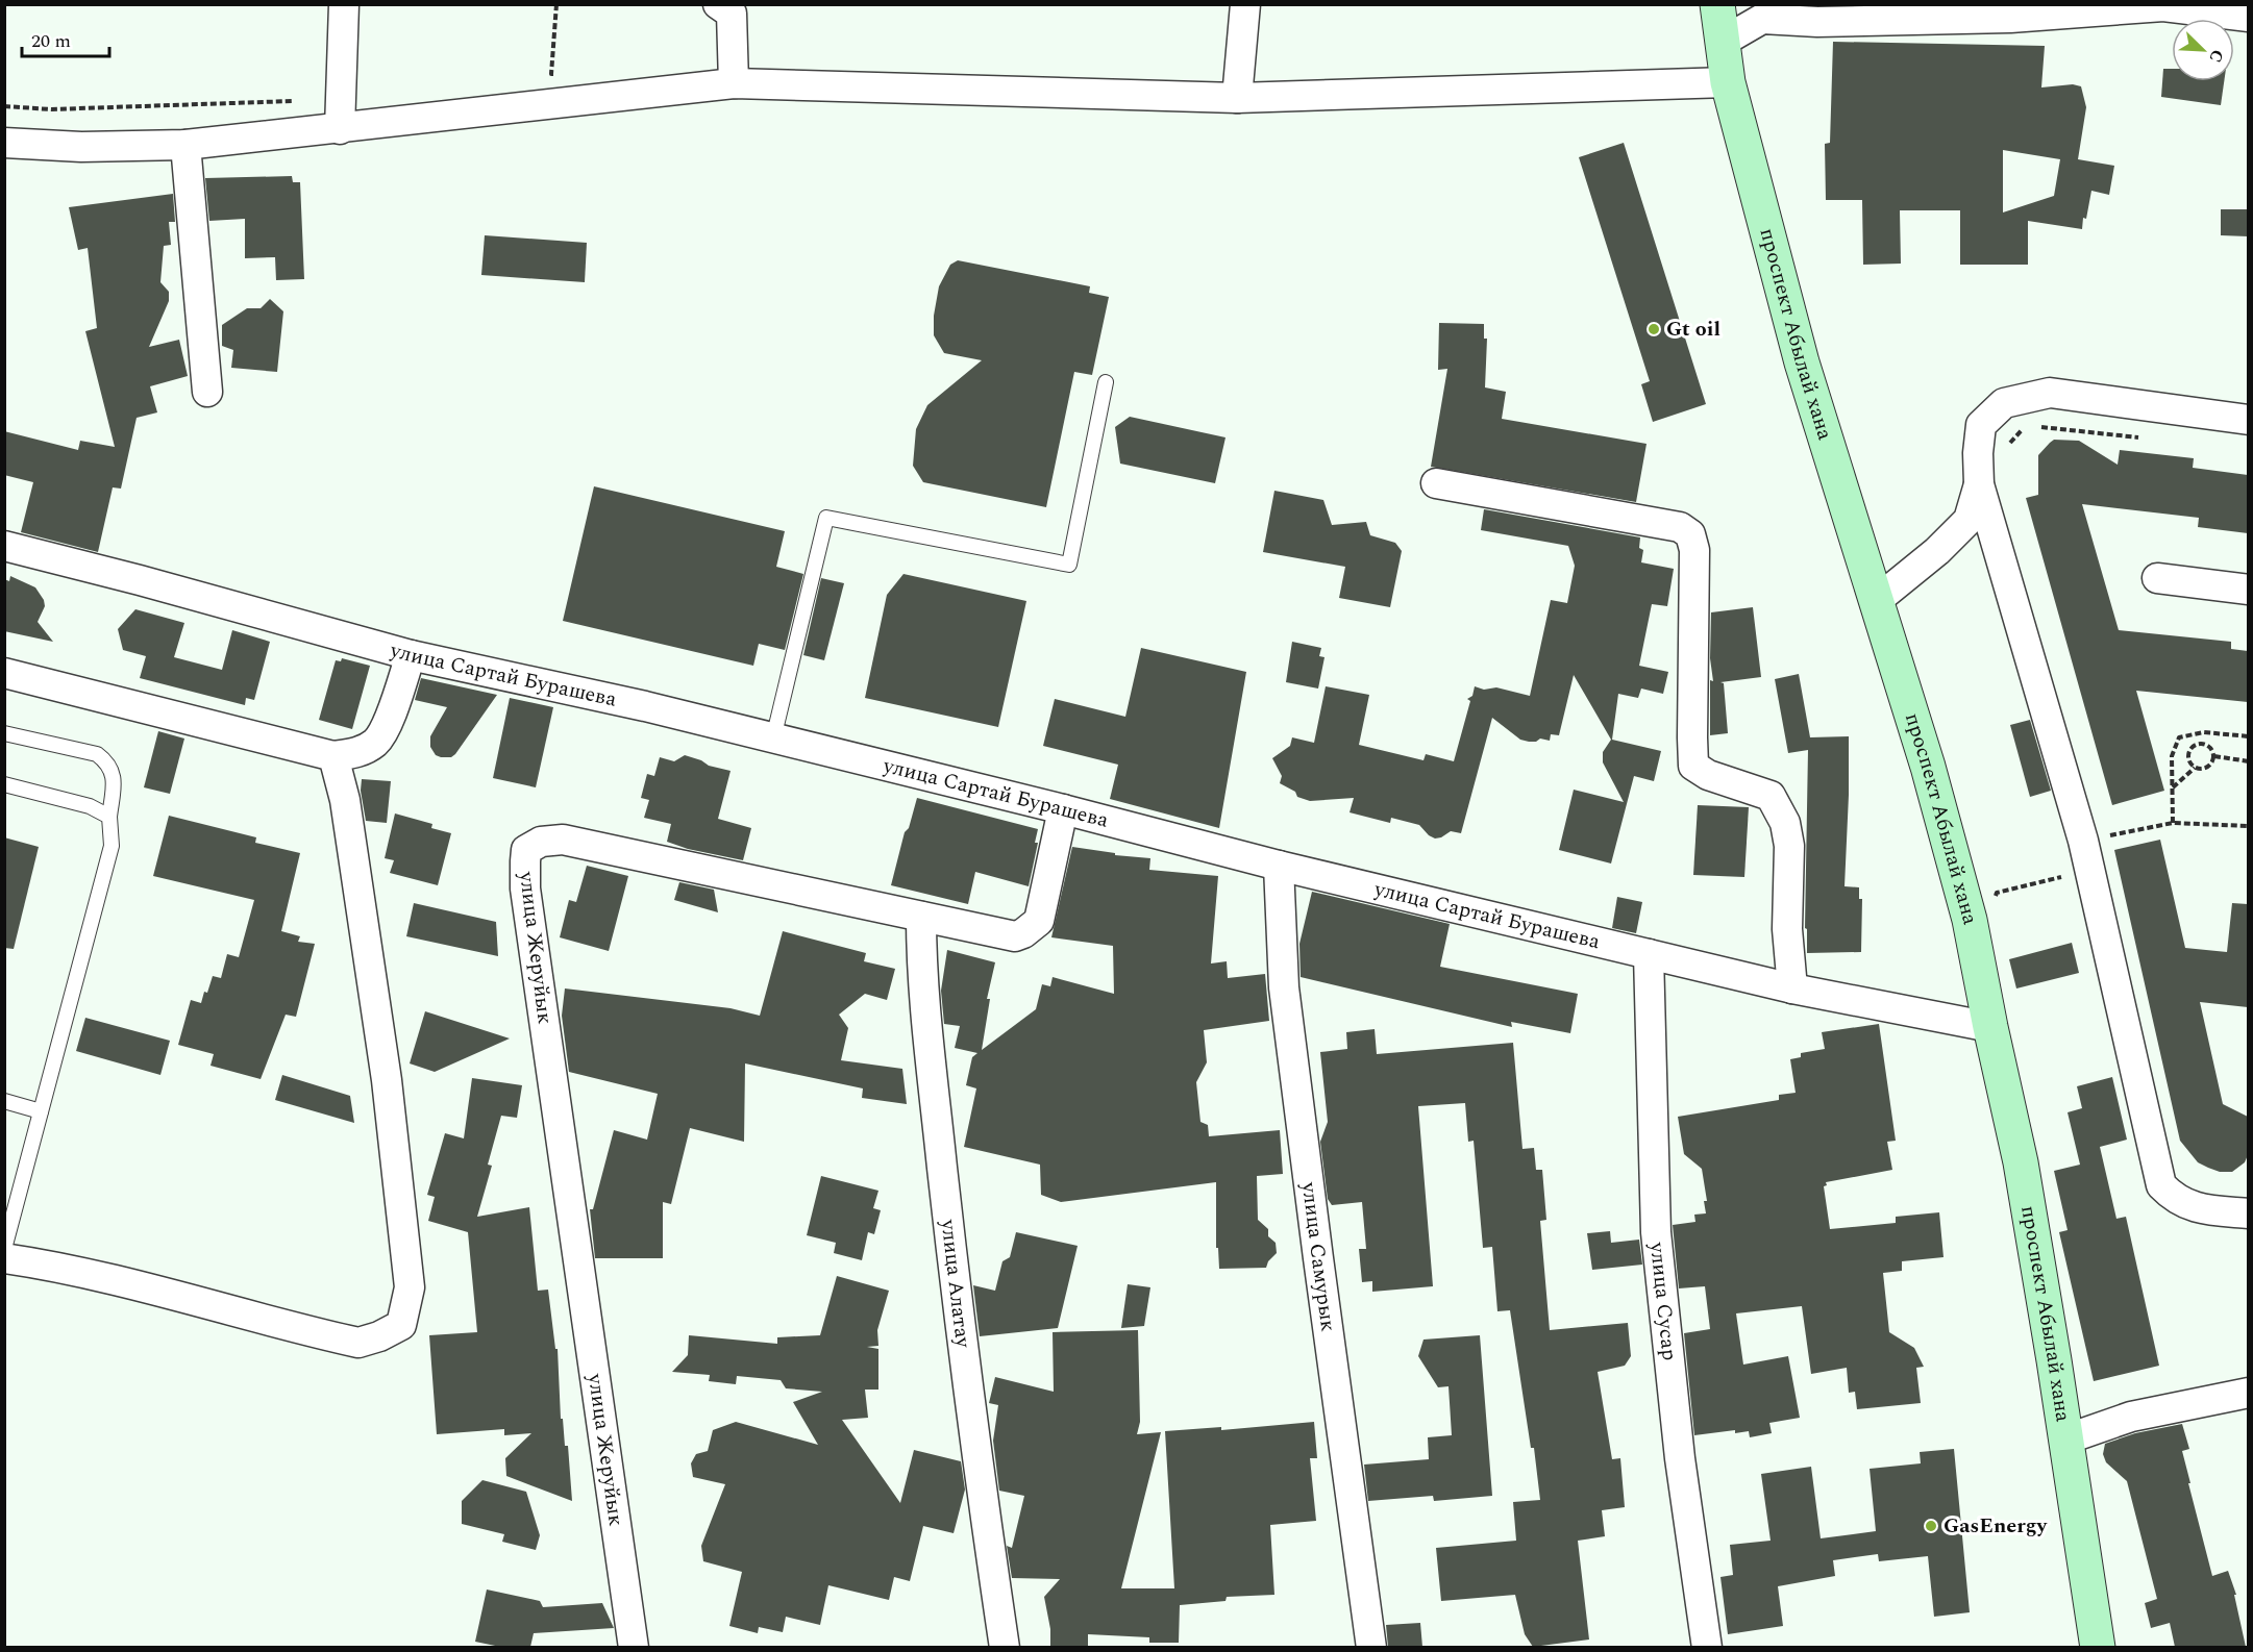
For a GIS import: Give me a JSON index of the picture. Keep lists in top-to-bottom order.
{
  "streets": {
    "main road": ["проспект Абылай хана"],
    "street": [
      "улица Сартай Бурашева",
      "улица Жеруйык",
      "улица Самурык",
      "улица Алатау",
      "улица Сусар"
    ]
  },
  "crossings": [
    ["проспект Абылай хана", "улица Сартай Бурашева"],
    ["улица Сартай Бурашева", "улица Жеруйык"],
    ["улица Сартай Бурашева", "улица Самурык"],
    ["улица Сартай Бурашева", "улица Сусар"],
    ["улица Жеруйык", "улица Алатау"]
  ],
  "places": ["Gt oil", "GasEnergy"],
  "scale_bar": "20 m",
  "north": "bottom right"
}
